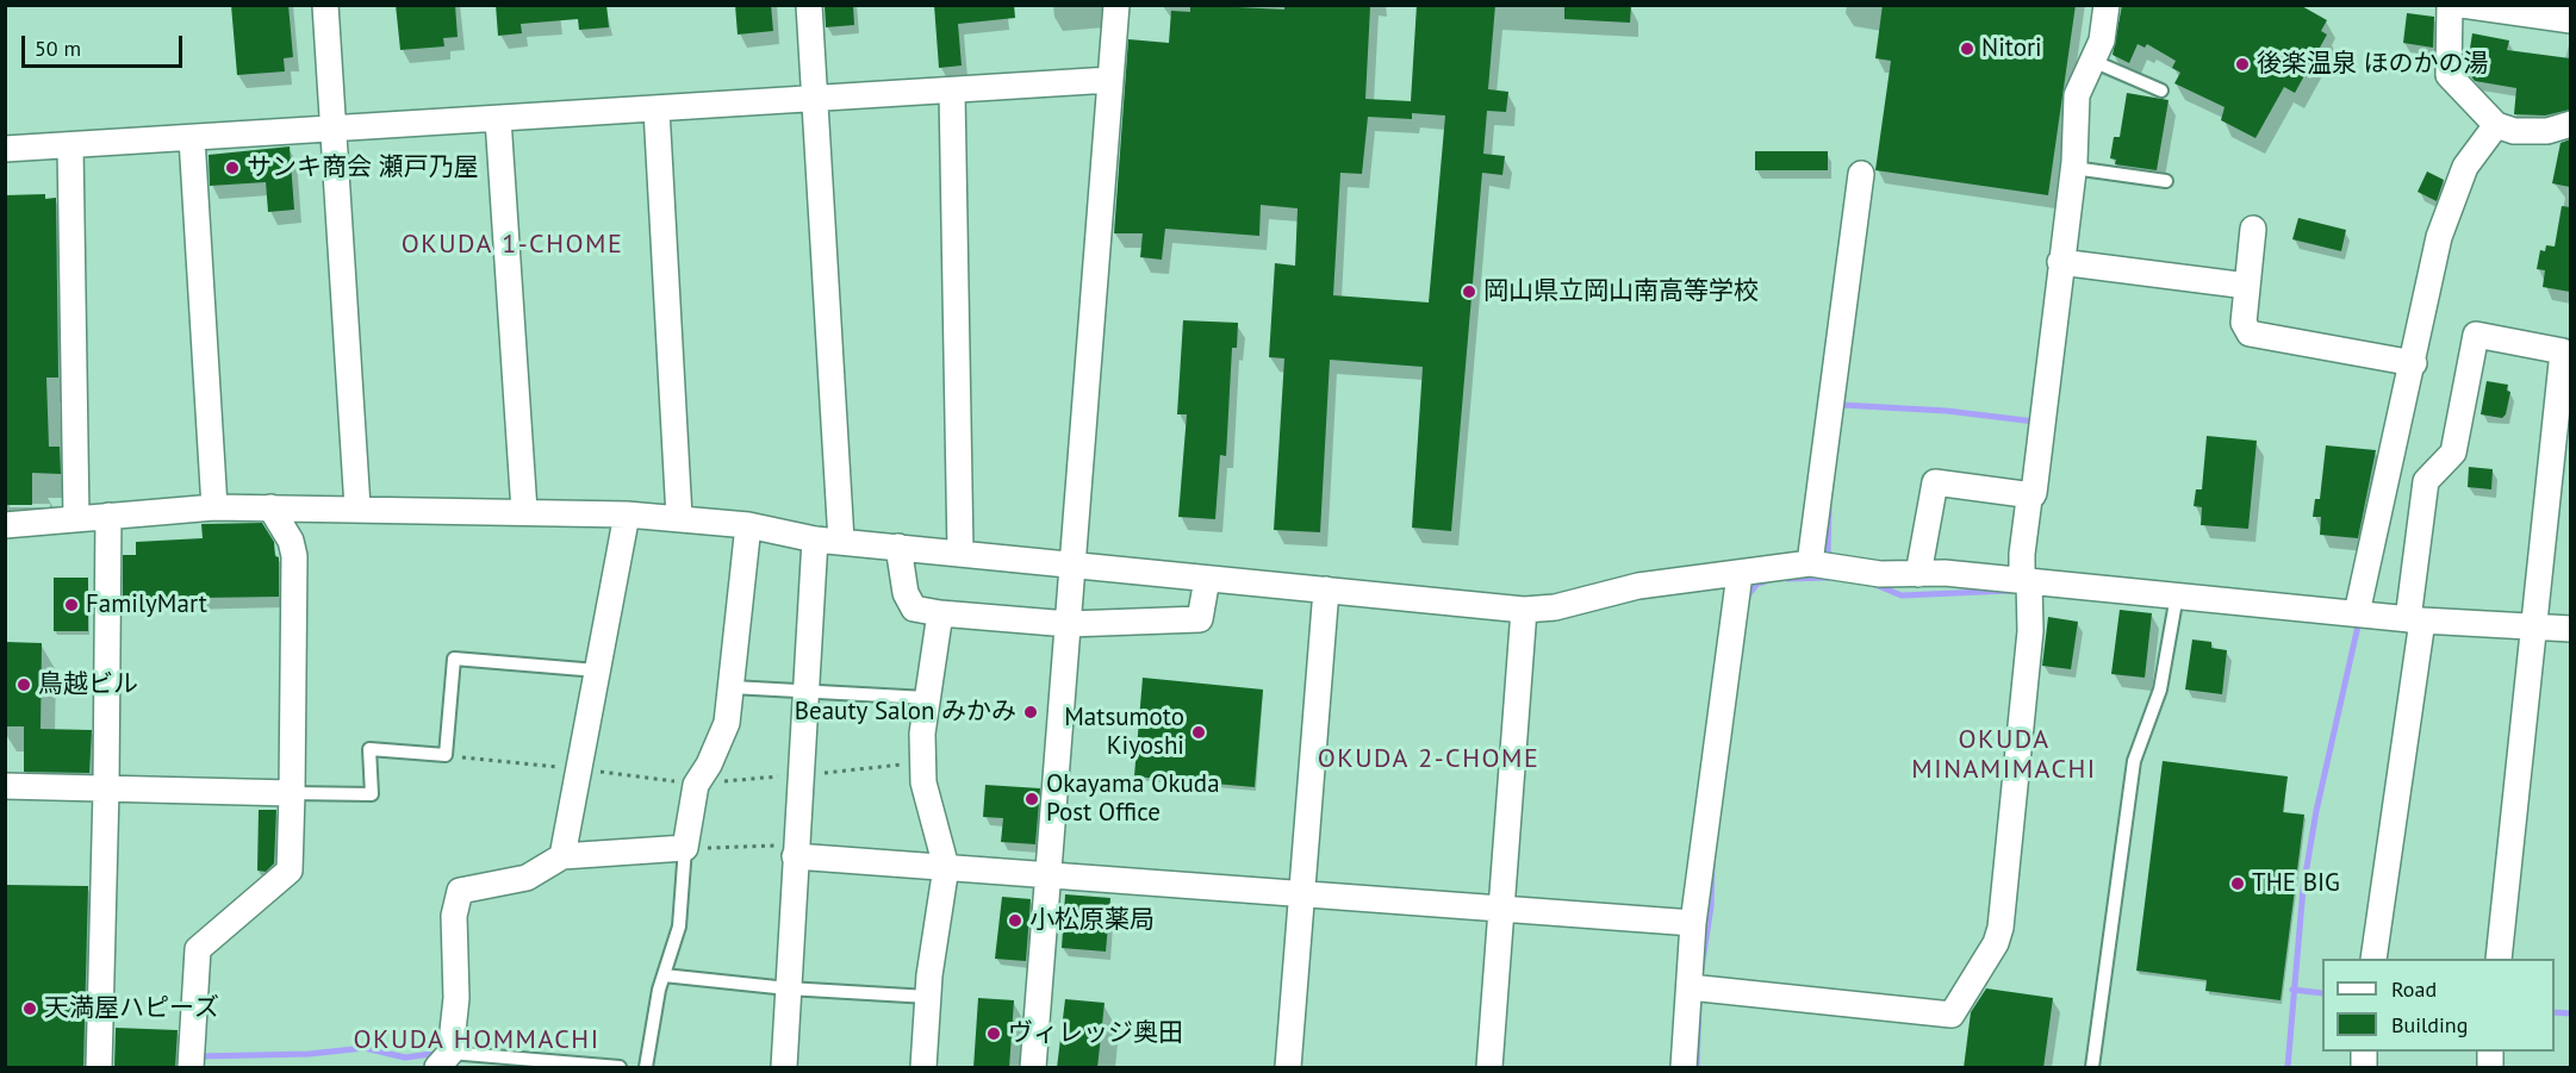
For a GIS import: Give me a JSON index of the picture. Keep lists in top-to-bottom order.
{
  "districts": [
    "OKUDA 1-CHOME",
    "OKUDA MINAMIMACHI",
    "OKUDA 2-CHOME",
    "OKUDA HOMMACHI"
  ],
  "places": [
    "Nitori",
    "後楽温泉 ほのかの湯",
    "サンキ商会 瀬戸乃屋",
    "岡山県立岡山南高等学校",
    "FamilyMart",
    "鳥越ビル",
    "Beauty Salon みかみ",
    "Matsumoto Kiyoshi",
    "Okayama Okuda Post Office",
    "THE BIG",
    "小松原薬局",
    "天満屋ハピーズ",
    "ヴィレッジ奥田"
  ],
  "legend": ["Road", "Building"],
  "scale_bar": "50 m"
}
